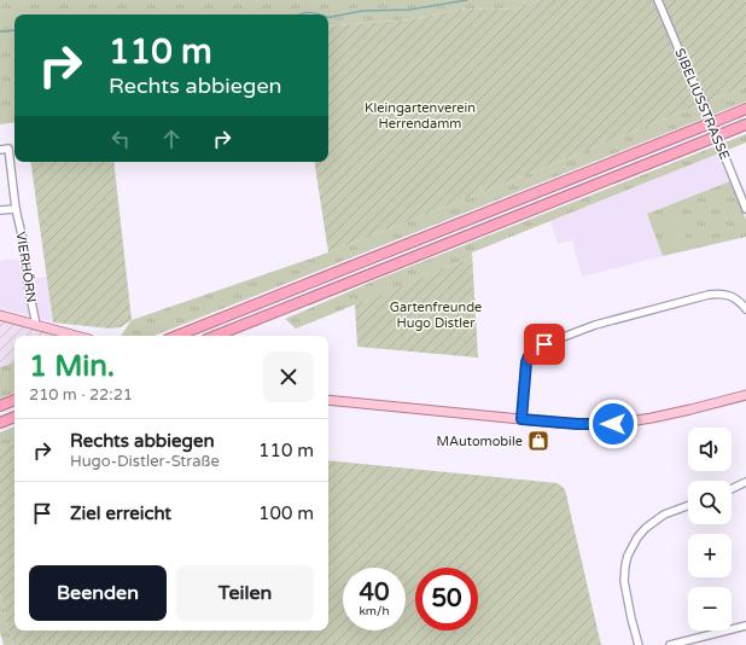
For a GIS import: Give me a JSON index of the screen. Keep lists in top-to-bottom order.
{
  "streets": {
    "street": ["SIBELIUSSTRASSE", "VIERHÖRN"]
  },
  "parks": ["Kleingartenverein Herrendamm", "Gartenfreunde Hugo Distler"],
  "places": {
    "shop": ["MAutomobile"]
  },
  "page": {
    "turn": ["110 m", "Rechts abbiegen"],
    "heading": ["1 Min.", "210 m · 22:21"],
    "list": [
      {
        "name": "Rechts abbiegen",
        "note": "Hugo-Distler-Straße",
        "value": "110 m"
      },
      {
        "name": "Ziel erreicht",
        "value": "100 m"
      }
    ],
    "map_buttons": ["+", "−"],
    "buttons": ["Beenden", "Teilen"],
    "speed": "40 km/h",
    "limit": "50"
  }
}
